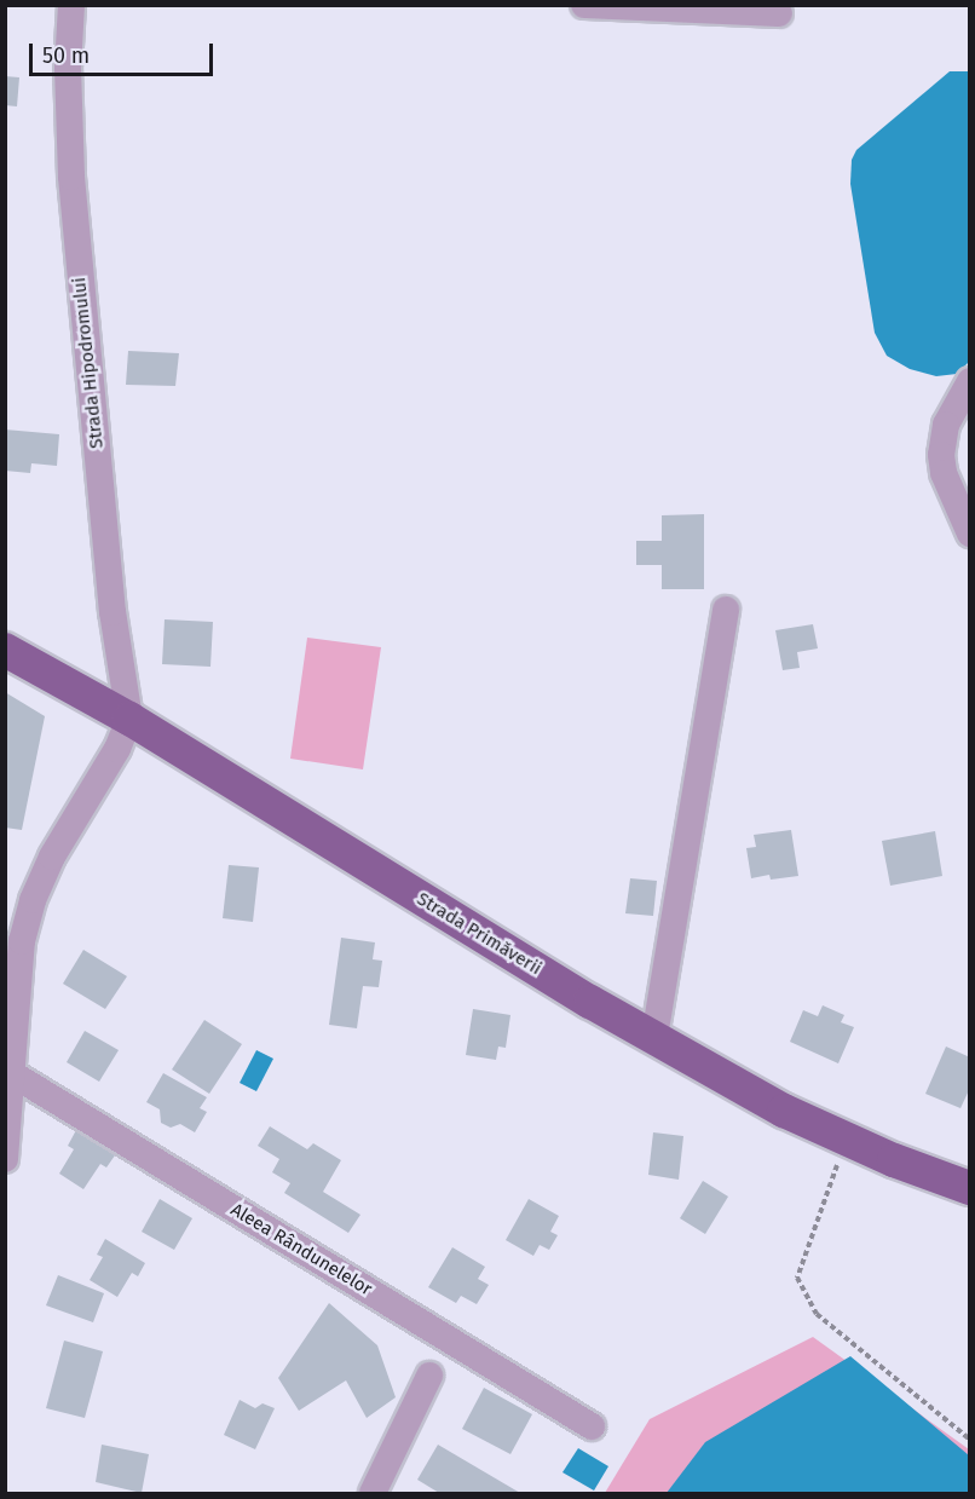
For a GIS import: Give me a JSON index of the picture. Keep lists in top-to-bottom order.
{
  "streets": {
    "main road": ["Strada Primăverii"],
    "street": ["Strada Hipodromului", "Aleea Rândunelelor"]
  },
  "crossings": [
    ["Strada Hipodromului", "Strada Primăverii"]
  ],
  "scale_bar": "50 m"
}
